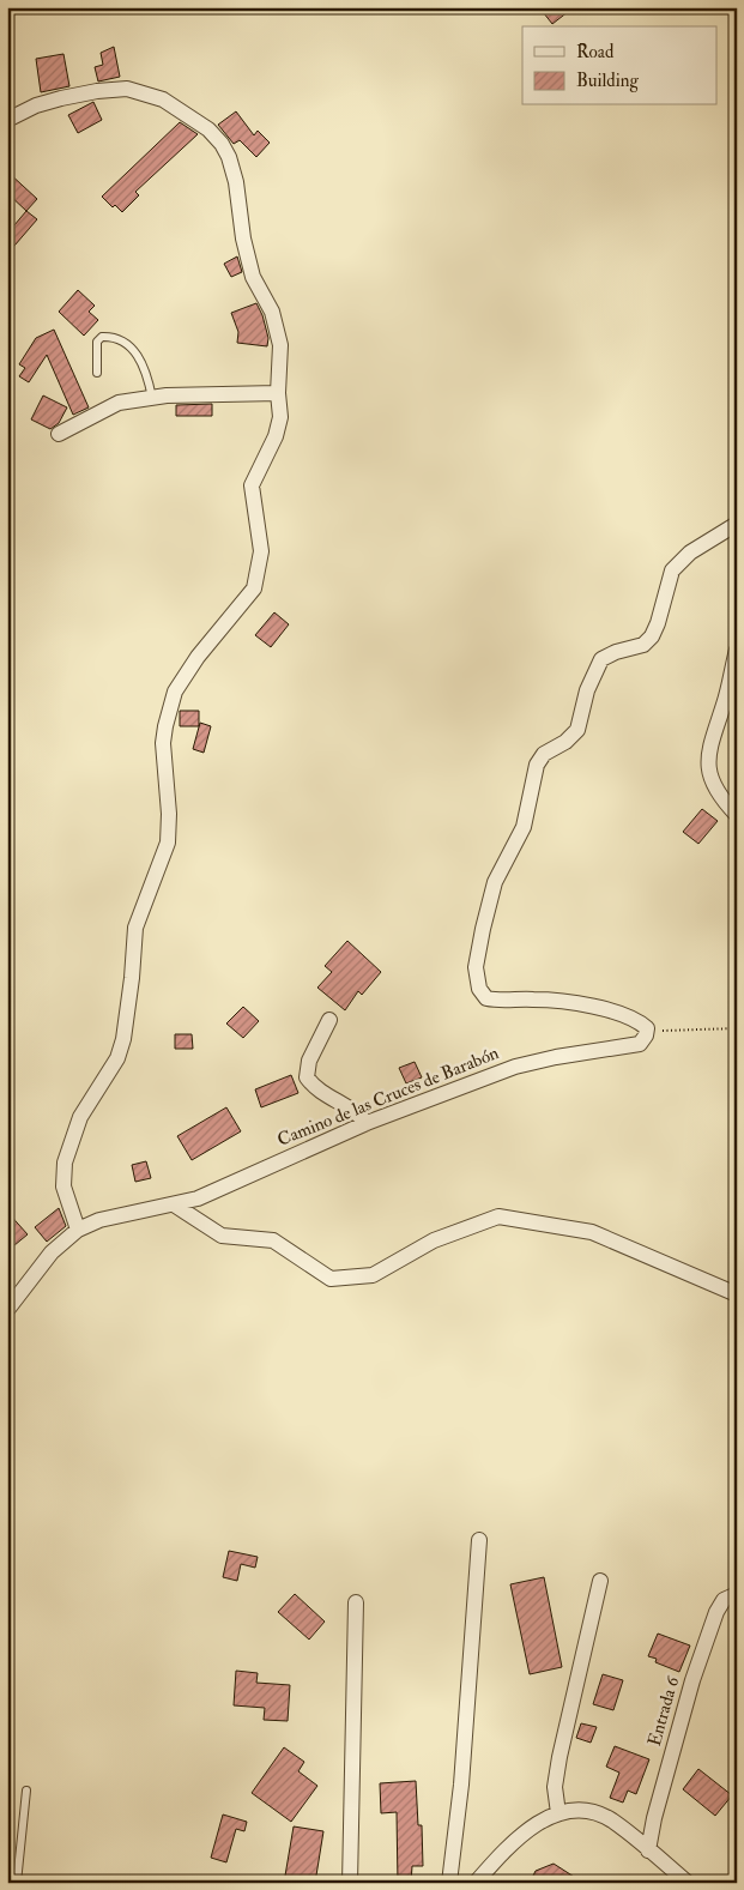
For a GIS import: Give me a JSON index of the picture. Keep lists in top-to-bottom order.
{
  "streets": {
    "street": ["Camino de las Cruces de Barabón", "Entrada 6"]
  },
  "legend": ["Road", "Building"]
}
